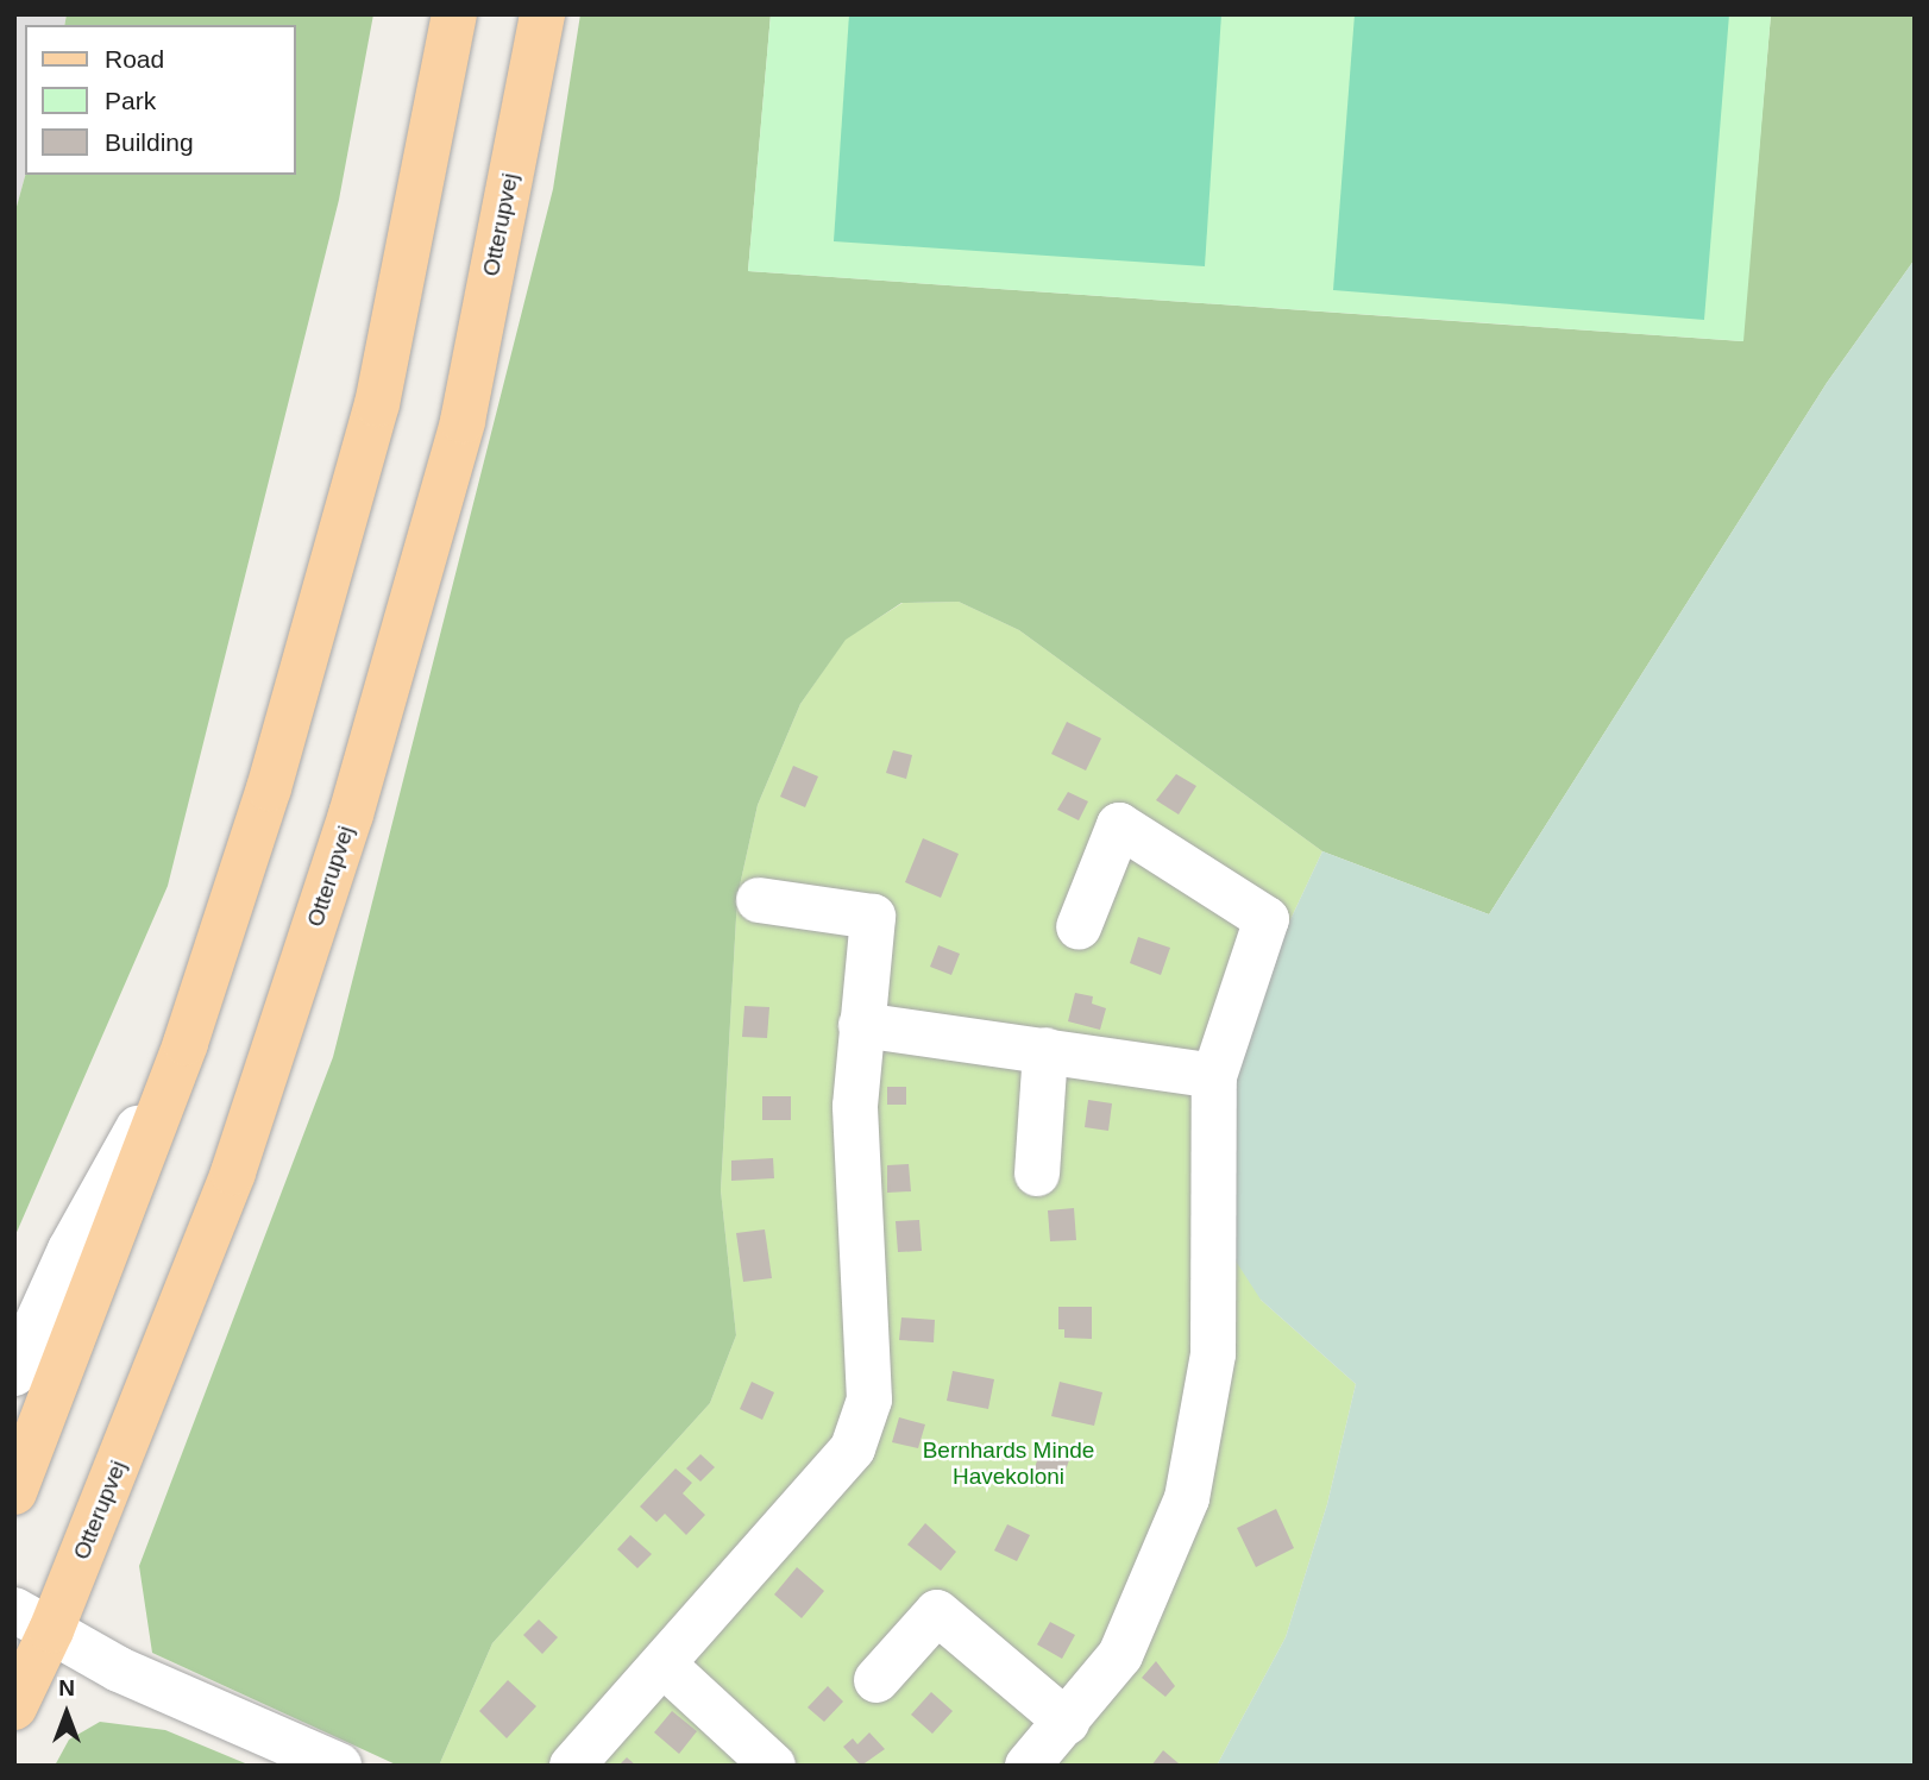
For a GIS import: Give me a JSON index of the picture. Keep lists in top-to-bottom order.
{
  "streets": {
    "main road": ["Otterupvej"]
  },
  "parks": ["Bernhards Minde Havekoloni"],
  "legend": ["Road", "Park", "Building"],
  "north": "top"
}
